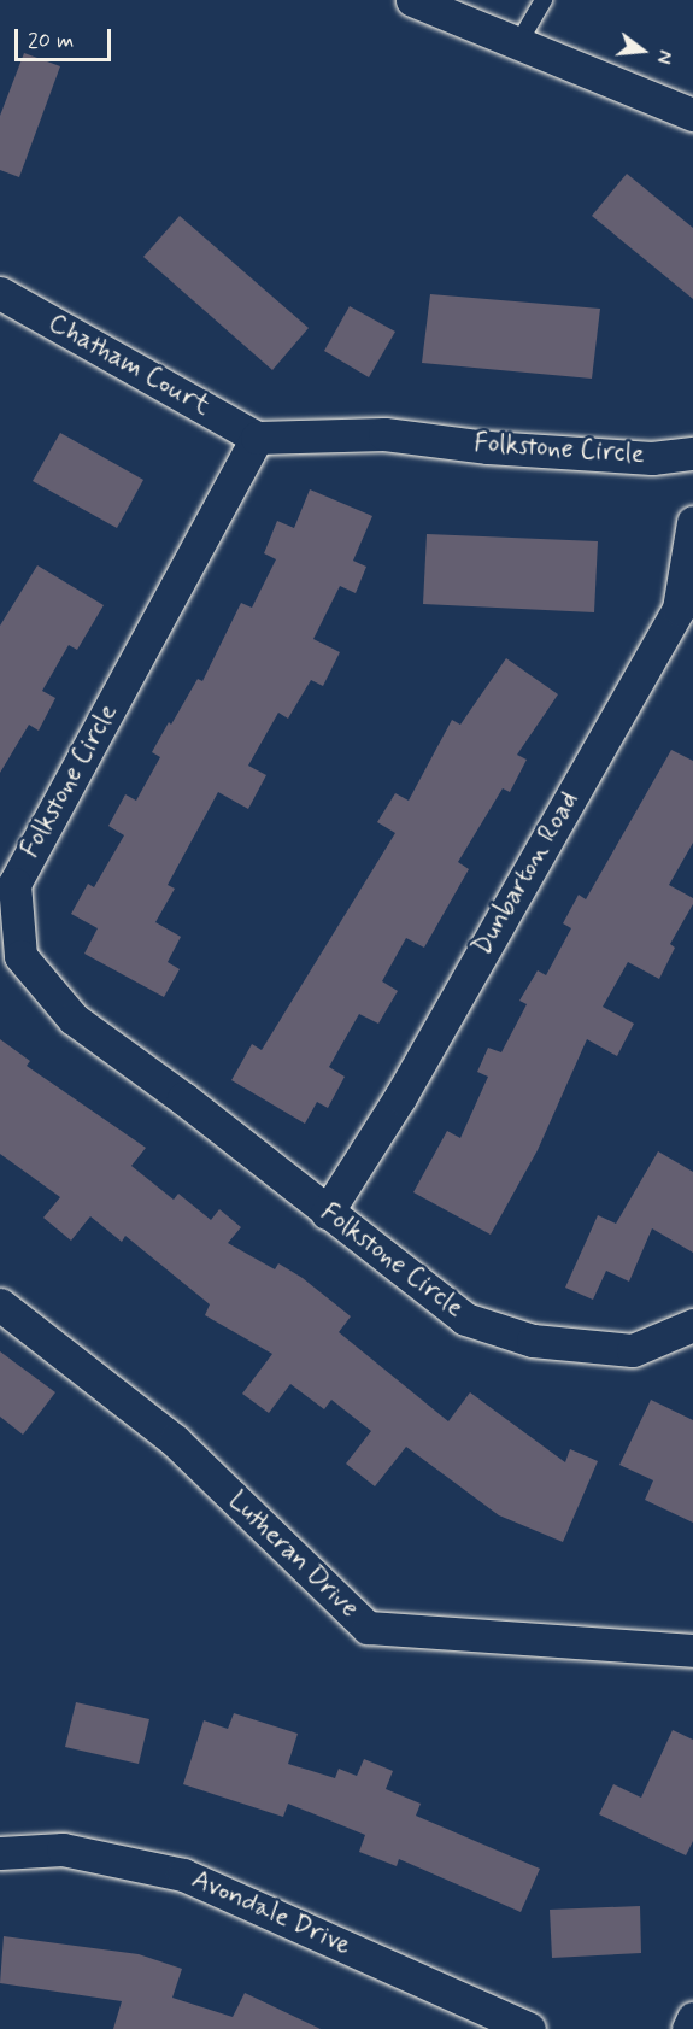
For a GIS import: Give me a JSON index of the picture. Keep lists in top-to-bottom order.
{
  "streets": {
    "street": [
      "Chatham Court",
      "Folkstone Circle",
      "Dunbarton Road",
      "Lutheran Drive",
      "Avondale Drive"
    ]
  },
  "crossings": [
    ["Chatham Court", "Folkstone Circle"],
    ["Folkstone Circle", "Dunbarton Road"]
  ],
  "scale_bar": "20 m",
  "north": "right"
}
